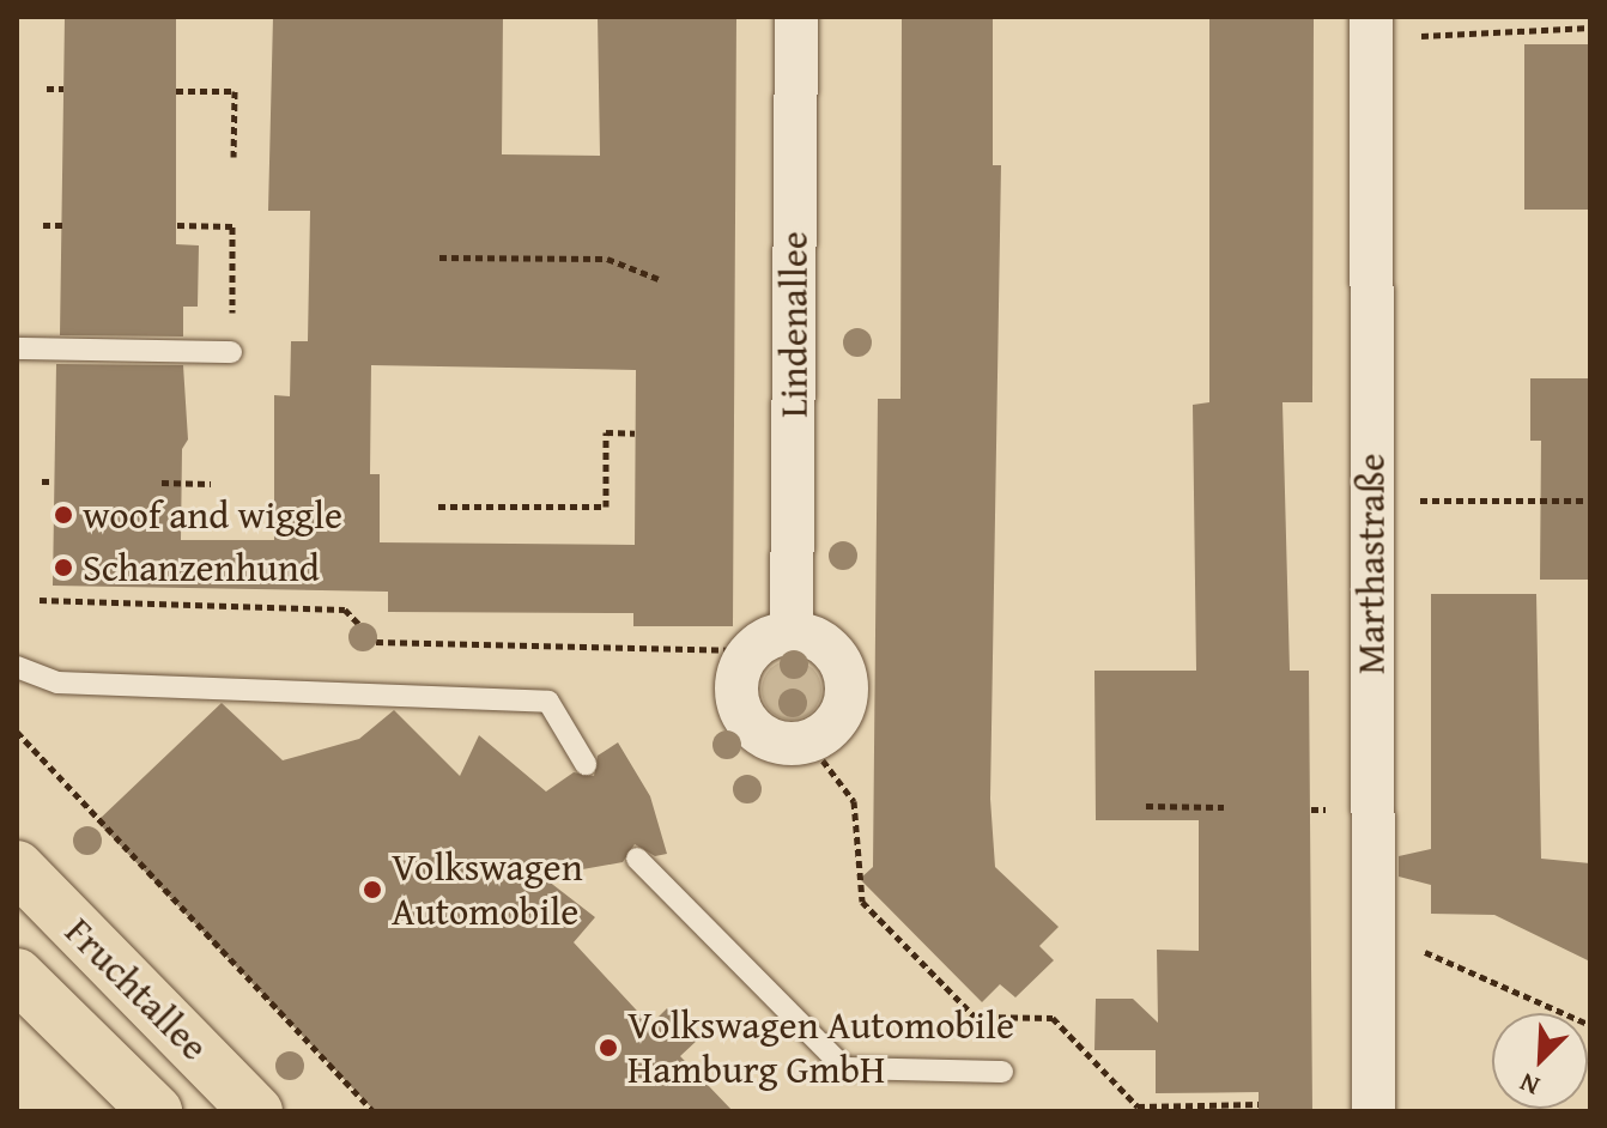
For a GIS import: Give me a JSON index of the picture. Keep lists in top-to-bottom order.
{
  "streets": {
    "main road": ["Fruchtallee"],
    "street": ["Lindenallee", "Marthastraße"]
  },
  "places": [
    "woof and wiggle",
    "Schanzenhund",
    "Volkswagen Automobile",
    "Volkswagen Automobile Hamburg GmbH"
  ],
  "north": "bottom left"
}
